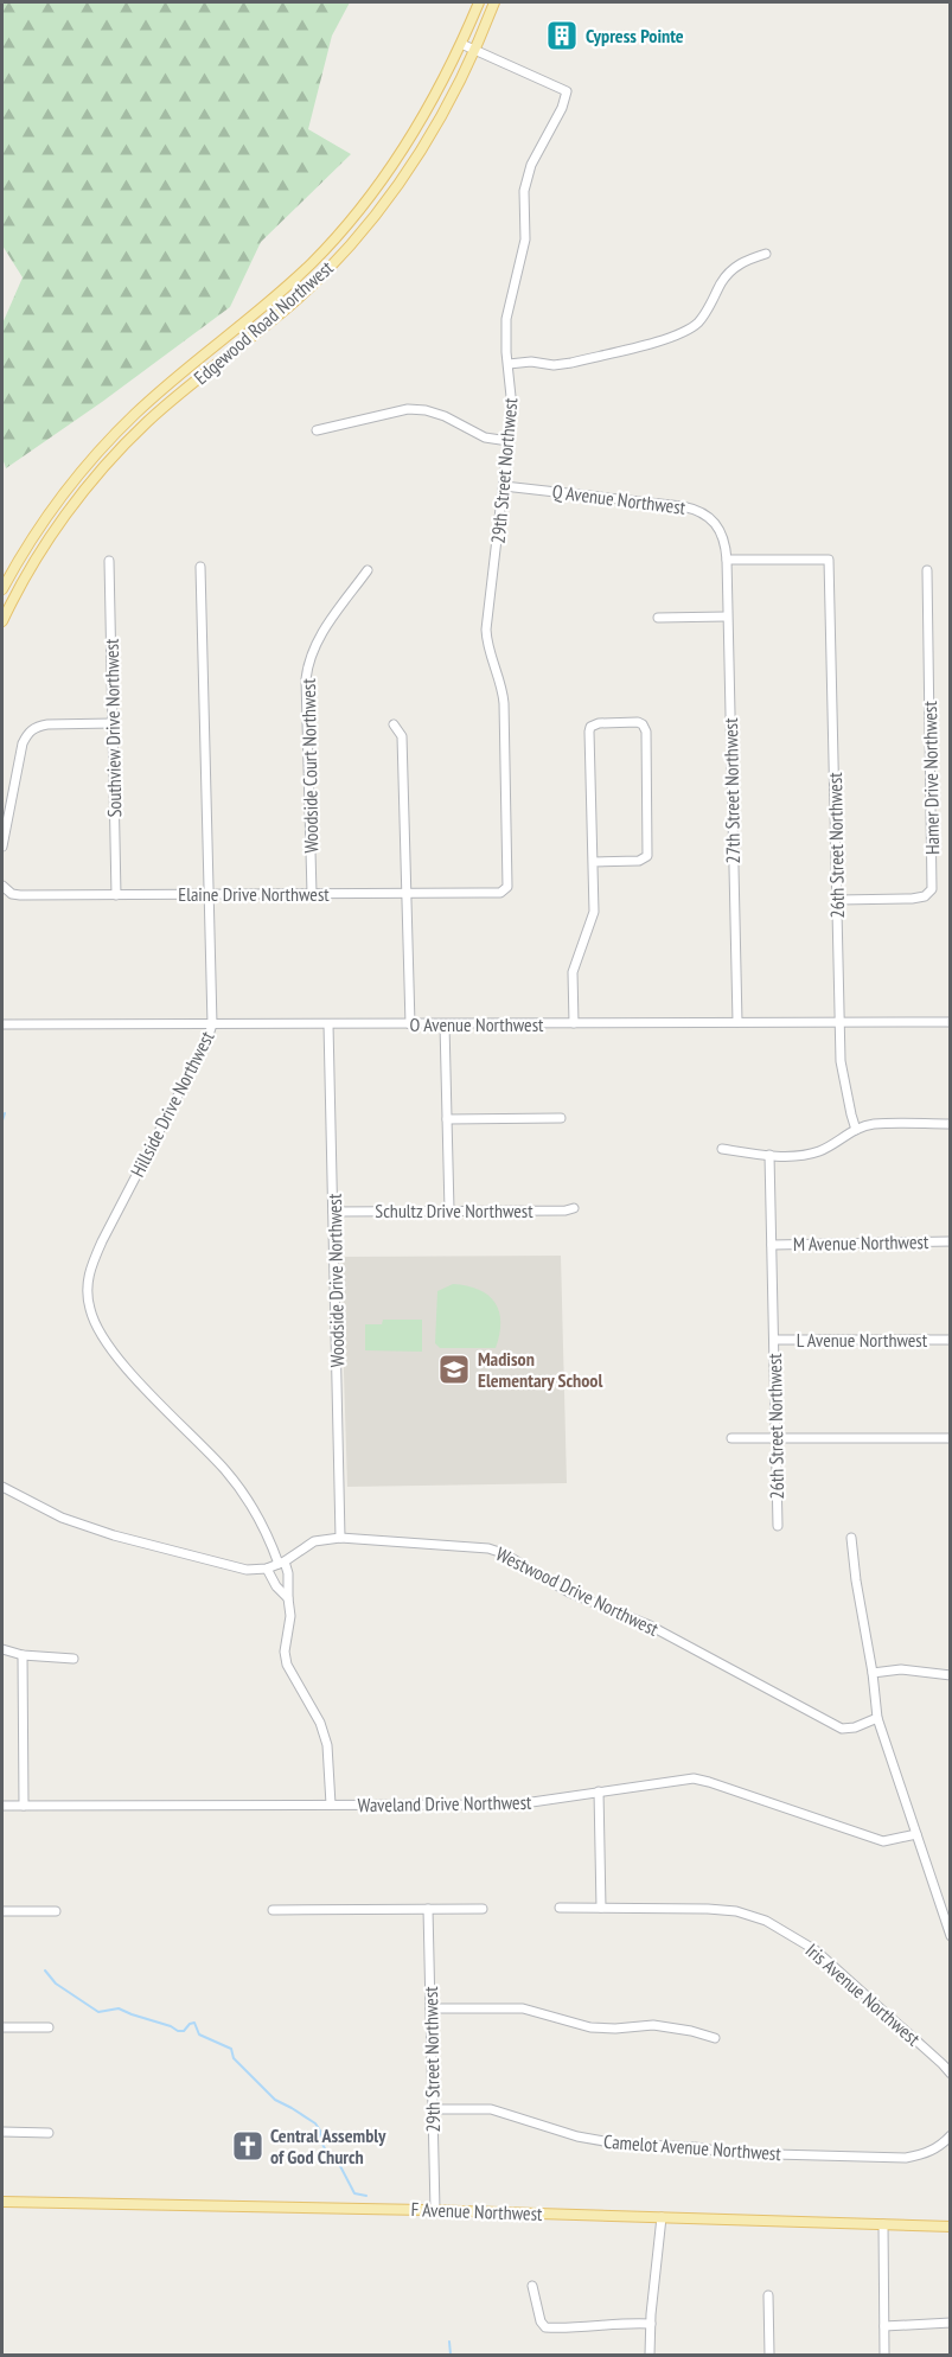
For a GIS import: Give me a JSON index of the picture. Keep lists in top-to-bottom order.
{
  "streets": {
    "main road": ["Edgewood Road Northwest", "F Avenue Northwest"],
    "street": [
      "29th Street Northwest",
      "Q Avenue Northwest",
      "Southview Drive Northwest",
      "Woodside Court Northwest",
      "Hamer Drive Northwest",
      "27th Street Northwest",
      "26th Street Northwest",
      "Elaine Drive Northwest",
      "O Avenue Northwest",
      "Hillside Drive Northwest",
      "Schultz Drive Northwest",
      "M Avenue Northwest",
      "Woodside Drive Northwest",
      "L Avenue Northwest",
      "Westwood Drive Northwest",
      "Waveland Drive Northwest",
      "Iris Avenue Northwest",
      "Camelot Avenue Northwest"
    ]
  },
  "crossings": [
    ["Edgewood Road Northwest", "29th Street Northwest"],
    ["29th Street Northwest", "Q Avenue Northwest"],
    ["29th Street Northwest", "Elaine Drive Northwest"],
    ["29th Street Northwest", "Camelot Avenue Northwest"],
    ["29th Street Northwest", "F Avenue Northwest"],
    ["Q Avenue Northwest", "27th Street Northwest"],
    ["Q Avenue Northwest", "26th Street Northwest"],
    ["Southview Drive Northwest", "Elaine Drive Northwest"],
    ["Woodside Court Northwest", "Elaine Drive Northwest"],
    ["Hamer Drive Northwest", "26th Street Northwest"],
    ["27th Street Northwest", "26th Street Northwest"],
    ["27th Street Northwest", "O Avenue Northwest"],
    ["26th Street Northwest", "O Avenue Northwest"],
    ["26th Street Northwest", "M Avenue Northwest"],
    ["26th Street Northwest", "L Avenue Northwest"],
    ["Elaine Drive Northwest", "Hillside Drive Northwest"],
    ["O Avenue Northwest", "Hillside Drive Northwest"],
    ["O Avenue Northwest", "Woodside Drive Northwest"],
    ["Hillside Drive Northwest", "Westwood Drive Northwest"],
    ["Hillside Drive Northwest", "Waveland Drive Northwest"],
    ["Schultz Drive Northwest", "Woodside Drive Northwest"],
    ["Woodside Drive Northwest", "Westwood Drive Northwest"]
  ],
  "places": {
    "building": ["Cypress Pointe"],
    "school or university": ["Madison Elementary School"],
    "church": ["Central Assembly of God Church"]
  }
}
